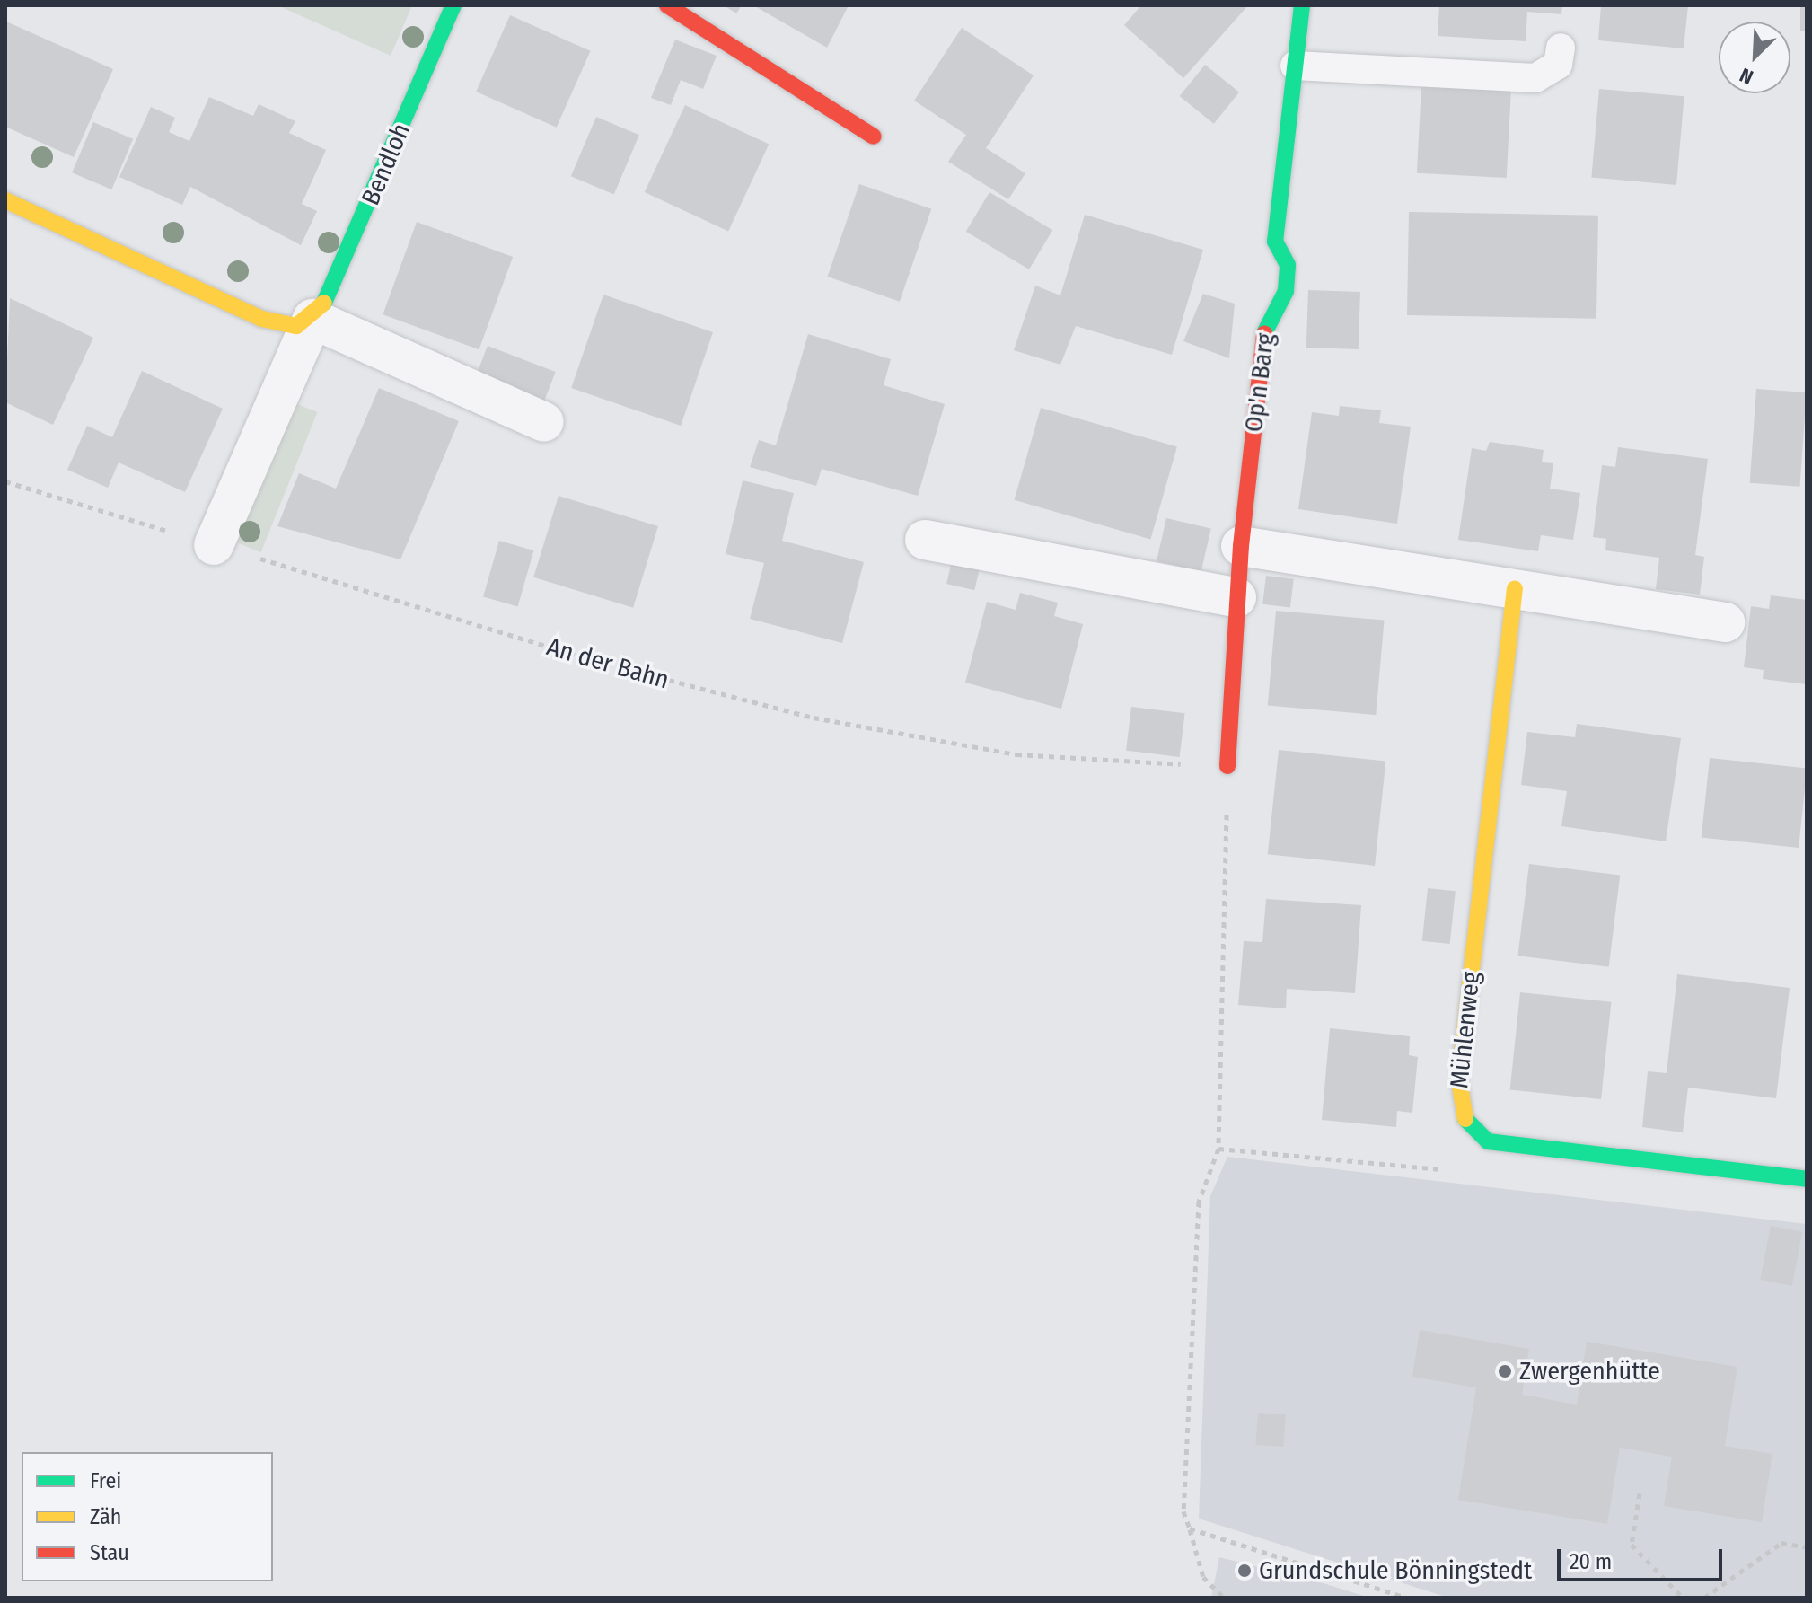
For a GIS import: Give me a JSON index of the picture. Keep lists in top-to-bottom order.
{
  "streets": {
    "street": ["Bendloh", "Op'n Barg", "Mühlenweg"],
    "path": ["An der Bahn"]
  },
  "crossings": [
    ["Bendloh", "An der Bahn"],
    ["Op'n Barg", "An der Bahn"]
  ],
  "places": ["Zwergenhütte", "Grundschule Bönningstedt"],
  "legend": ["Frei", "Zäh", "Stau"],
  "scale_bar": "20 m",
  "north": "bottom left"
}
